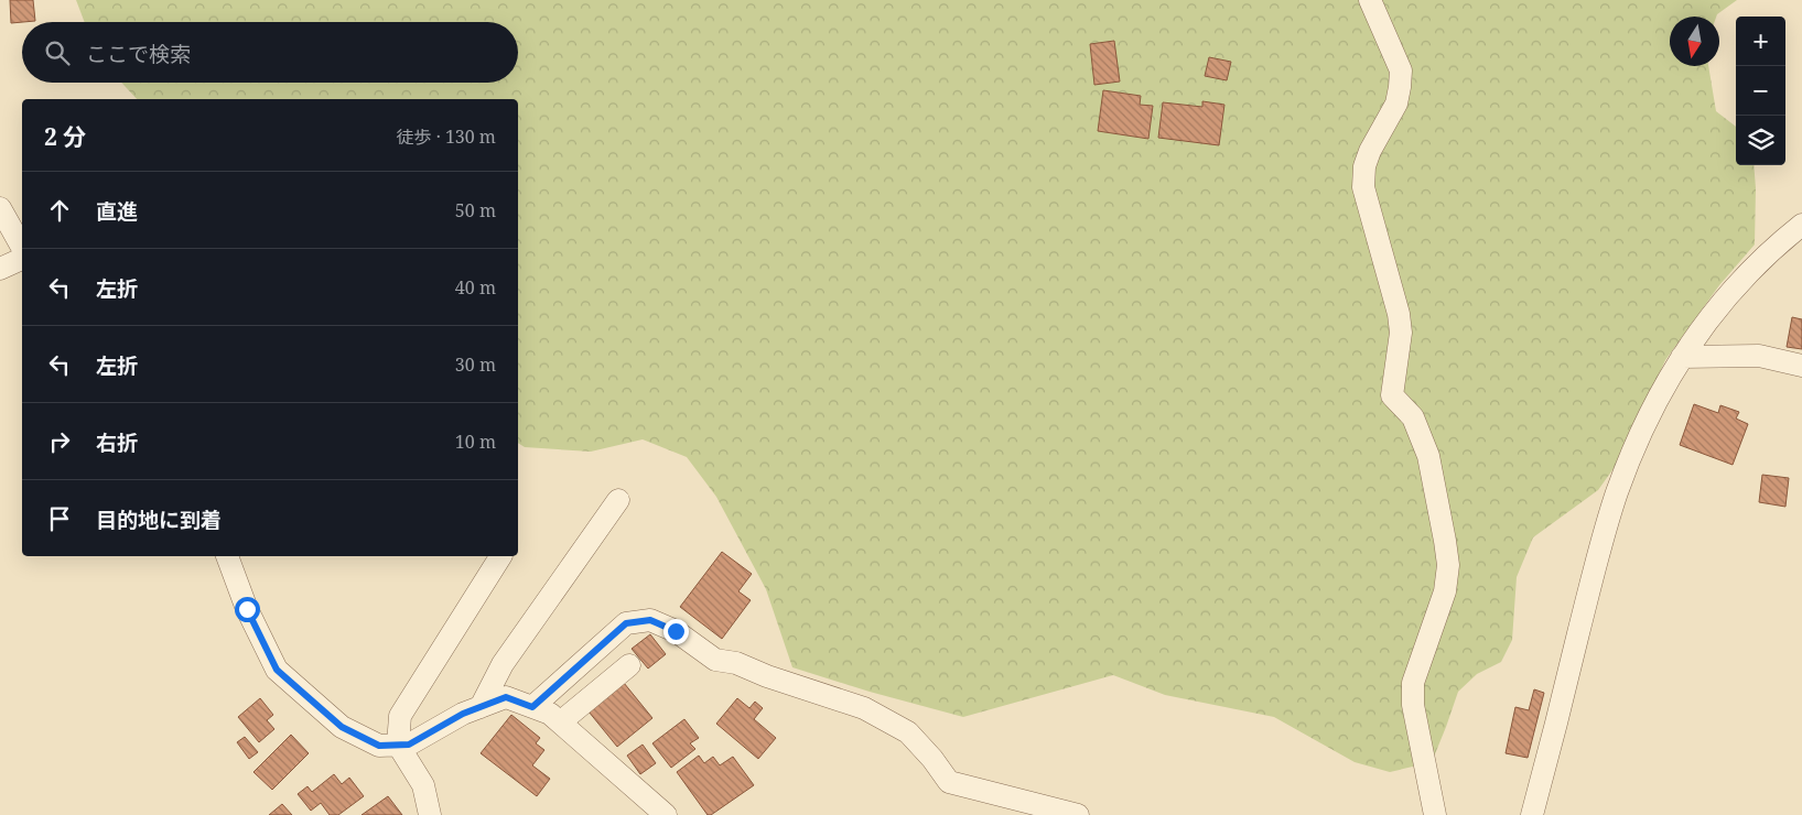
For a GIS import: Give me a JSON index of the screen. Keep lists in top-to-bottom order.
{
  "north": "bottom",
  "page": {
    "map_buttons": ["+", "−"],
    "search": "ここで検索",
    "heading": ["2 分", "徒歩 · 130 m"],
    "list": [
      ["直進", "50 m"],
      ["左折", "40 m"],
      ["左折", "30 m"],
      ["右折", "10 m"],
      "目的地に到着"
    ]
  }
}
